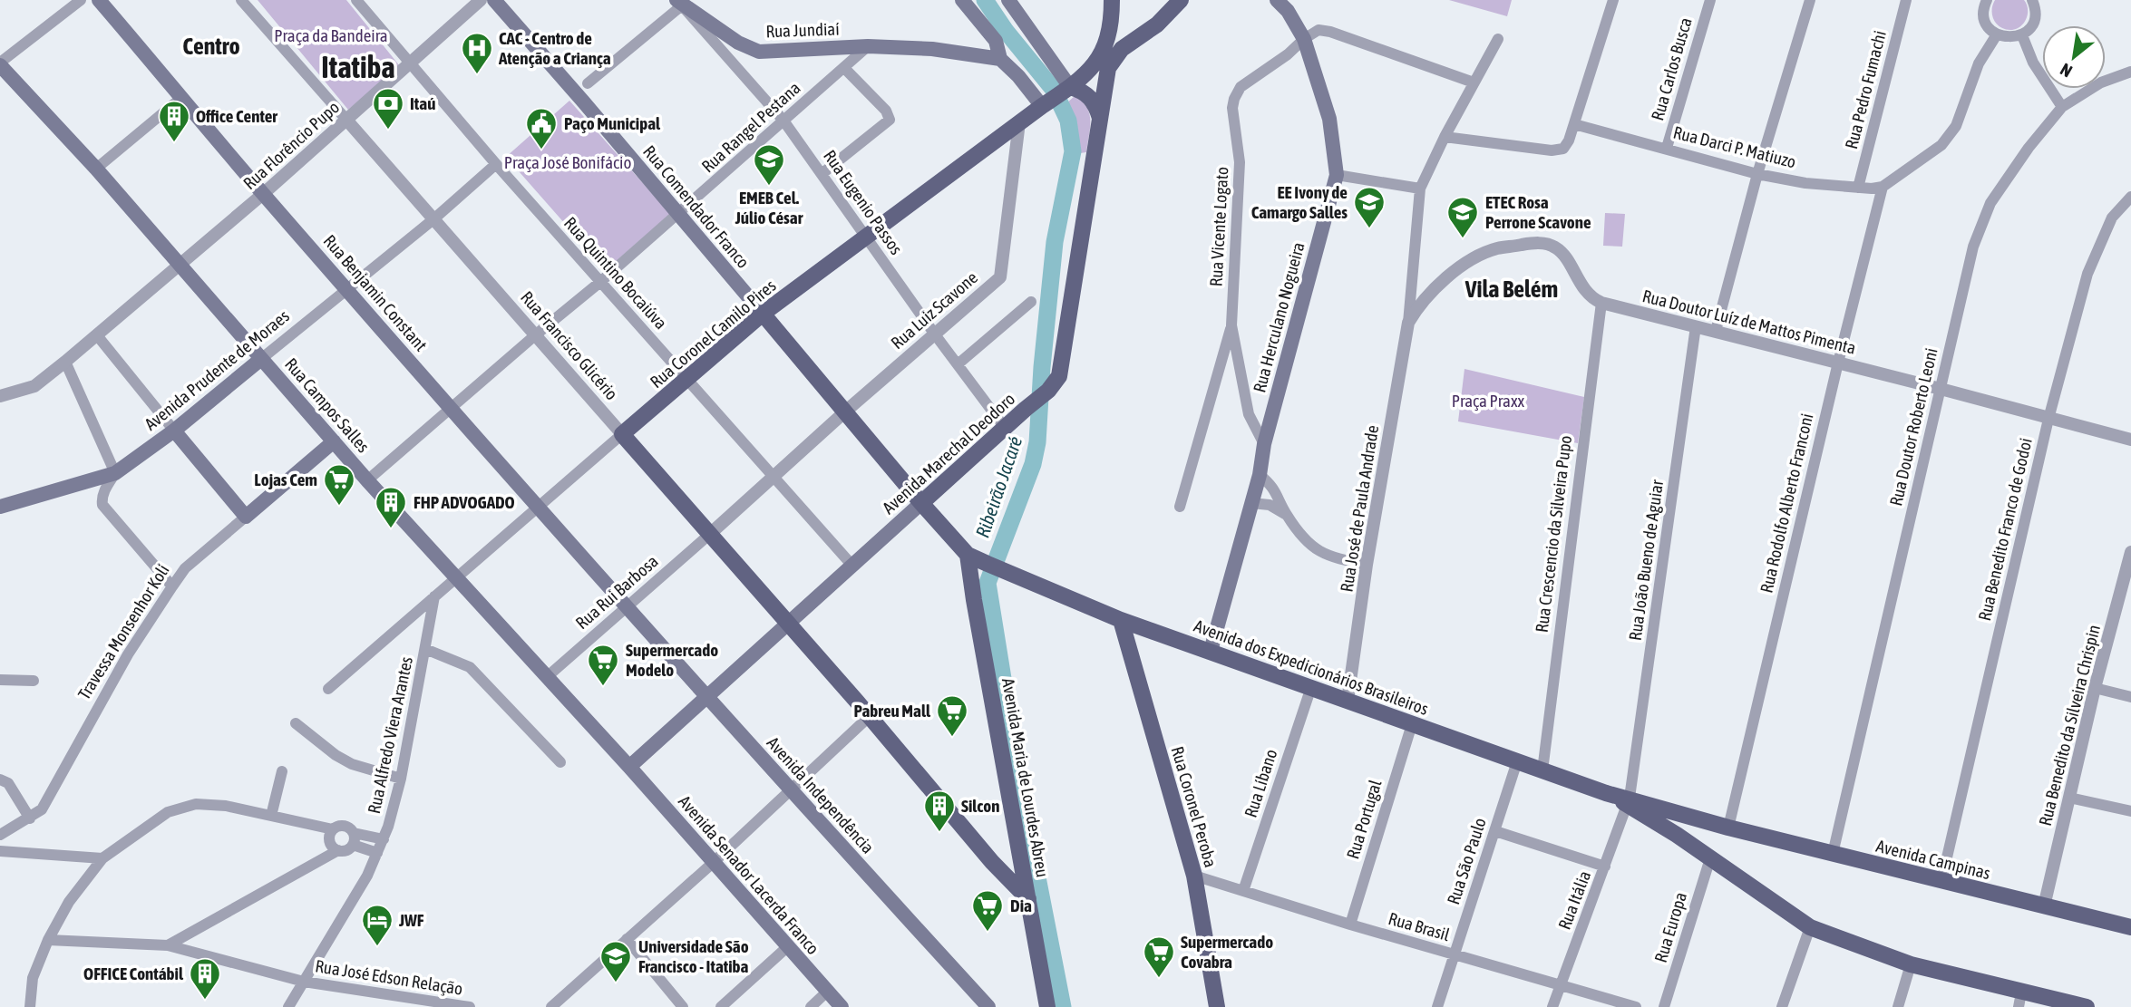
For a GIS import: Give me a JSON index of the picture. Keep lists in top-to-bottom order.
{
  "streets": {
    "main road": [
      "Rua Jundiaí",
      "Rua Comendador Franco",
      "Rua Benjamin Constant",
      "Rua Herculano Nogueira",
      "Rua Coronel Camilo Pires",
      "Rua Francisco Glicério",
      "Avenida Prudente de Moraes",
      "Rua Campos Salles",
      "Avenida Marechal Deodoro",
      "Travessa Monsenhor Koli",
      "Avenida dos Expedicionários Brasileiros",
      "Avenida Maria de Lourdes Abreu",
      "Avenida Independência",
      "Rua Coronel Peroba",
      "Avenida Campinas",
      "Avenida Senador Lacerda Franco"
    ],
    "street": [
      "Rua Carlos Busca",
      "Rua Pedro Fumachi",
      "Rua Rangel Pestana",
      "Rua Florêncio Pupo",
      "Rua Darci P. Matiuzo",
      "Rua Eugenio Passos",
      "Rua Vicente Logato",
      "Rua Quintino Bocaiúva",
      "Rua Luiz Scavone",
      "Rua Doutor Luíz de Mattos Pimenta",
      "Rua Doutor Roberto Leoni",
      "Rua Rodolfo Alberto Franconi",
      "Rua José de Paula Andrade",
      "Rua Benedito Franco de Godoi",
      "Rua Crescencio da Silveira Pupo",
      "Rua João Bueno de Aguiar",
      "Rua Rui Barbosa",
      "Rua Benedito da Silveira Chrispin",
      "Rua Alfredo Viera Arantes",
      "Rua Líbano",
      "Rua Portugal",
      "Rua São Paulo",
      "Rua Itália",
      "Rua Brasil",
      "Rua Europa",
      "Rua José Edson Relação"
    ]
  },
  "crossings": [
    ["Rua Jundiaí", "Rua Rangel Pestana"],
    ["Rua Jundiaí", "Rua Eugenio Passos"],
    ["Rua Carlos Busca", "Rua Darci P. Matiuzo"],
    ["Rua Pedro Fumachi", "Rua Darci P. Matiuzo"],
    ["Rua Rangel Pestana", "Rua Eugenio Passos"],
    ["Rua Rangel Pestana", "Rua Comendador Franco"],
    ["Rua Rangel Pestana", "Rua Quintino Bocaiúva"],
    ["Rua Rangel Pestana", "Rua Benjamin Constant"],
    ["Rua Rangel Pestana", "Rua Francisco Glicério"],
    ["Rua Rangel Pestana", "Rua Campos Salles"],
    ["Rua Florêncio Pupo", "Rua Quintino Bocaiúva"],
    ["Rua Florêncio Pupo", "Rua Benjamin Constant"],
    ["Rua Florêncio Pupo", "Rua Francisco Glicério"],
    ["Rua Florêncio Pupo", "Rua Campos Salles"],
    ["Rua Darci P. Matiuzo", "Rua Rodolfo Alberto Franconi"],
    ["Rua Eugenio Passos", "Rua Luiz Scavone"],
    ["Rua Eugenio Passos", "Rua Coronel Camilo Pires"],
    ["Rua Eugenio Passos", "Avenida Marechal Deodoro"],
    ["Rua Comendador Franco", "Rua Luiz Scavone"],
    ["Rua Comendador Franco", "Rua Coronel Camilo Pires"],
    ["Rua Comendador Franco", "Avenida Marechal Deodoro"],
    ["Rua Comendador Franco", "Avenida dos Expedicionários Brasileiros"],
    ["Rua Comendador Franco", "Avenida Maria de Lourdes Abreu"],
    ["Rua Vicente Logato", "Rua Herculano Nogueira"],
    ["Rua Quintino Bocaiúva", "Rua Luiz Scavone"],
    ["Rua Quintino Bocaiúva", "Rua Coronel Camilo Pires"],
    ["Rua Quintino Bocaiúva", "Avenida Prudente de Moraes"],
    ["Rua Quintino Bocaiúva", "Avenida Marechal Deodoro"],
    ["Rua Benjamin Constant", "Rua Coronel Camilo Pires"],
    ["Rua Benjamin Constant", "Avenida Prudente de Moraes"],
    ["Rua Benjamin Constant", "Rua Rui Barbosa"],
    ["Rua Benjamin Constant", "Avenida Independência"],
    ["Rua Luiz Scavone", "Rua Coronel Camilo Pires"],
    ["Rua Luiz Scavone", "Rua Francisco Glicério"],
    ["Rua Luiz Scavone", "Rua Rui Barbosa"],
    ["Rua Herculano Nogueira", "Avenida dos Expedicionários Brasileiros"],
    ["Rua Doutor Luíz de Mattos Pimenta", "Rua Doutor Roberto Leoni"],
    ["Rua Doutor Luíz de Mattos Pimenta", "Rua Rodolfo Alberto Franconi"],
    ["Rua Doutor Luíz de Mattos Pimenta", "Rua Benedito Franco de Godoi"],
    ["Rua Doutor Luíz de Mattos Pimenta", "Rua Crescencio da Silveira Pupo"],
    ["Rua Doutor Luíz de Mattos Pimenta", "Rua João Bueno de Aguiar"],
    ["Rua Coronel Camilo Pires", "Rua Francisco Glicério"],
    ["Rua Coronel Camilo Pires", "Rua Campos Salles"],
    ["Rua Coronel Camilo Pires", "Rua Alfredo Viera Arantes"],
    ["Rua Francisco Glicério", "Avenida Prudente de Moraes"],
    ["Rua Francisco Glicério", "Avenida Marechal Deodoro"],
    ["Rua Francisco Glicério", "Rua Rui Barbosa"],
    ["Rua Francisco Glicério", "Avenida Maria de Lourdes Abreu"],
    ["Avenida Prudente de Moraes", "Rua Campos Salles"],
    ["Rua Campos Salles", "Avenida Marechal Deodoro"],
    ["Rua Campos Salles", "Rua Rui Barbosa"],
    ["Rua Campos Salles", "Travessa Monsenhor Koli"],
    ["Rua Campos Salles", "Avenida Senador Lacerda Franco"],
    ["Rua Doutor Roberto Leoni", "Avenida Campinas"],
    ["Avenida Marechal Deodoro", "Avenida Independência"],
    ["Avenida Marechal Deodoro", "Avenida Senador Lacerda Franco"],
    ["Rua Rodolfo Alberto Franconi", "Avenida Campinas"],
    ["Rua José de Paula Andrade", "Avenida dos Expedicionários Brasileiros"],
    ["Rua Benedito Franco de Godoi", "Avenida Campinas"],
    ["Rua Crescencio da Silveira Pupo", "Avenida dos Expedicionários Brasileiros"],
    ["Rua João Bueno de Aguiar", "Avenida dos Expedicionários Brasileiros"],
    ["Rua João Bueno de Aguiar", "Avenida Campinas"],
    ["Rua João Bueno de Aguiar", "Rua Itália"],
    ["Rua Rui Barbosa", "Avenida Independência"],
    ["Avenida dos Expedicionários Brasileiros", "Avenida Maria de Lourdes Abreu"],
    ["Avenida dos Expedicionários Brasileiros", "Rua Líbano"],
    ["Avenida dos Expedicionários Brasileiros", "Rua Coronel Peroba"],
    ["Avenida dos Expedicionários Brasileiros", "Rua Portugal"],
    ["Avenida dos Expedicionários Brasileiros", "Avenida Campinas"],
    ["Avenida dos Expedicionários Brasileiros", "Rua São Paulo"],
    ["Avenida dos Expedicionários Brasileiros", "Rua Itália"],
    ["Rua Benedito da Silveira Chrispin", "Avenida Campinas"],
    ["Rua Alfredo Viera Arantes", "Rua José Edson Relação"],
    ["Rua Líbano", "Rua Brasil"],
    ["Rua Coronel Peroba", "Rua Brasil"],
    ["Rua Portugal", "Rua Brasil"],
    ["Avenida Campinas", "Rua Itália"],
    ["Rua São Paulo", "Rua Brasil"],
    ["Rua Itália", "Rua Brasil"]
  ],
  "districts": ["Centro", "Itatiba", "Vila Belém"],
  "water": ["Ribeirão Jacaré"],
  "parks": ["Praça da Bandeira", "Praça José Bonifácio", "Praça Praxx"],
  "places": {
    "hospital": ["CAC - Centro de Atenção a Criança"],
    "bank": ["Itaú"],
    "building": [
      "Office Center",
      "FHP ADVOGADO",
      "Silcon",
      "OFFICE Contábil"
    ],
    "public building": ["Paço Municipal"],
    "school or university": [
      "EMEB Cel. Júlio César",
      "EE Ivony de Camargo Salles",
      "ETEC Rosa Perrone Scavone",
      "Universidade São Francisco - Itatiba"
    ],
    "supermarket": [
      "Lojas Cem",
      "Supermercado Modelo",
      "Pabreu Mall",
      "Dia",
      "Supermercado Covabra"
    ],
    "hotel": ["JWF"]
  },
  "north": "bottom left"
}
